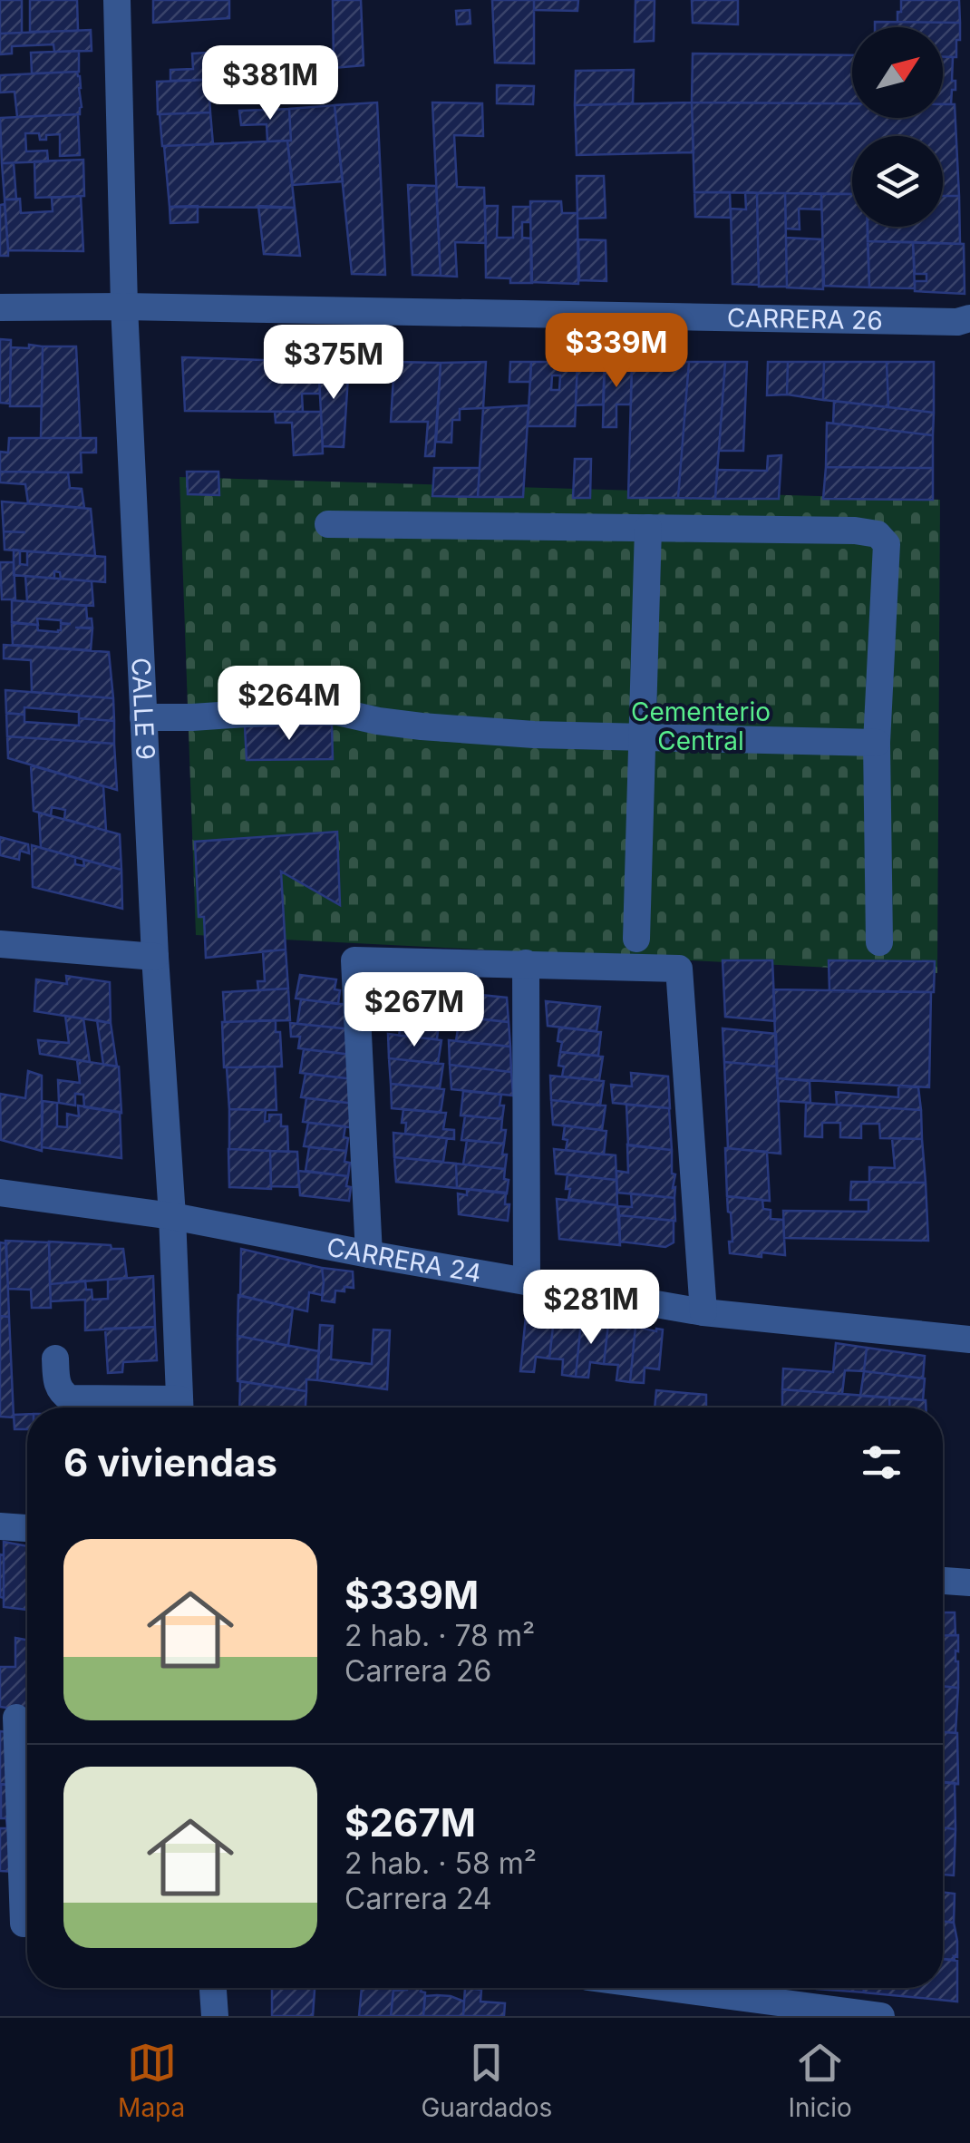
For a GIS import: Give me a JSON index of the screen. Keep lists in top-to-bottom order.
{
  "streets": {
    "street": ["CARRERA 26", "CALLE 9", "CARRERA 24"]
  },
  "crossings": [
    ["CARRERA 26", "CALLE 9"],
    ["CALLE 9", "CARRERA 24"]
  ],
  "parks": ["Cementerio Central"],
  "north": "top right",
  "page": {
    "price": [
      "$381M",
      "$339M",
      "$375M",
      "$264M",
      "$267M",
      "$281M"
    ],
    "heading": "6 viviendas",
    "list": [
      {
        "name": "$339M",
        "note": "2 hab. · 78 m² · Carrera 26"
      },
      {
        "name": "$267M",
        "note": "2 hab. · 58 m² · Carrera 24"
      }
    ],
    "tabs": ["Mapa", "Guardados", "Inicio"]
  }
}
